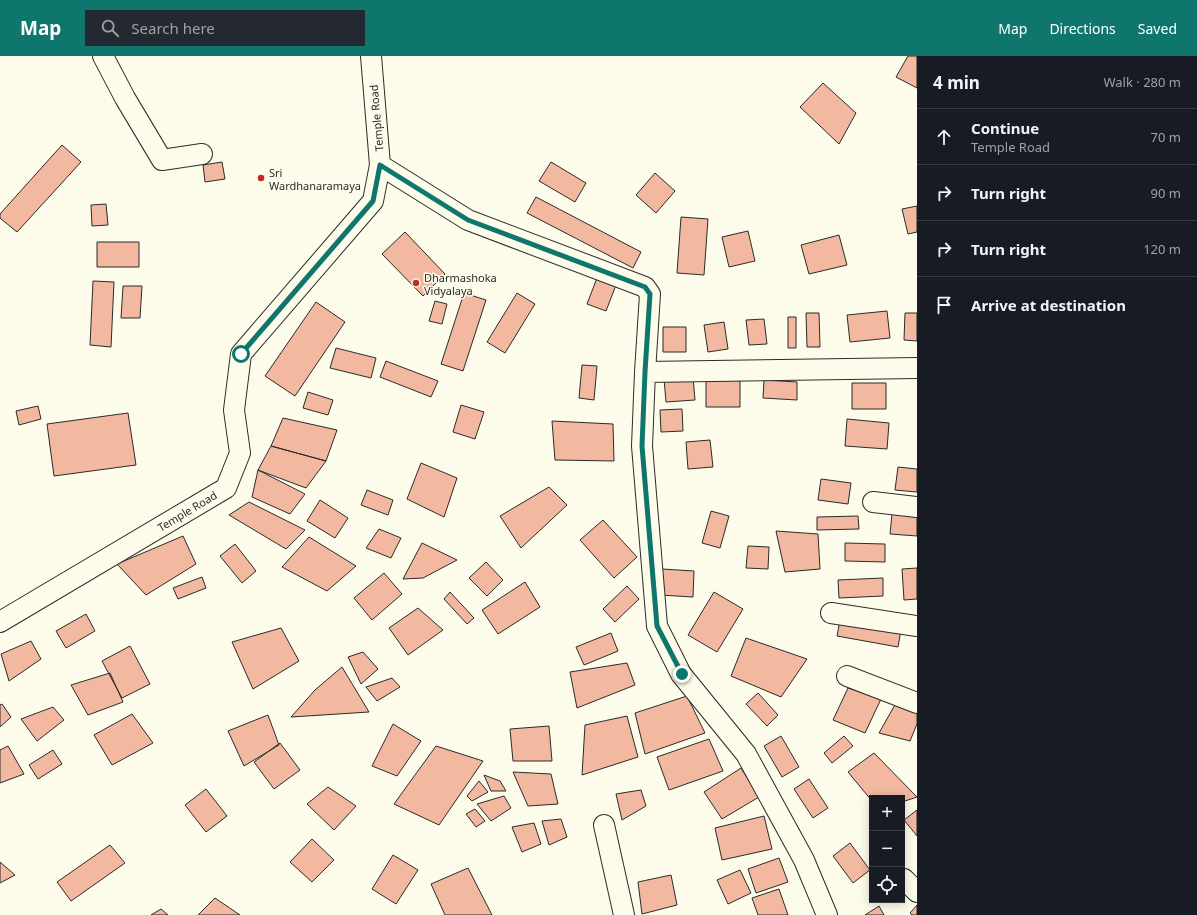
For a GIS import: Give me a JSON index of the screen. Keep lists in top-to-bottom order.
{
  "streets": {
    "street": ["Temple Road"]
  },
  "places": ["Sri Wardhanaramaya", "Dharmashoka Vidyalaya"],
  "page": {
    "header": "Map",
    "search": "Search here",
    "nav": ["Map", "Directions", "Saved"],
    "heading": ["4 min", "Walk · 280 m"],
    "list": [
      ["Continue", "Temple Road", "70 m"],
      ["Turn right", "90 m"],
      ["Turn right", "120 m"],
      "Arrive at destination"
    ],
    "map_buttons": ["+", "−"]
  }
}
